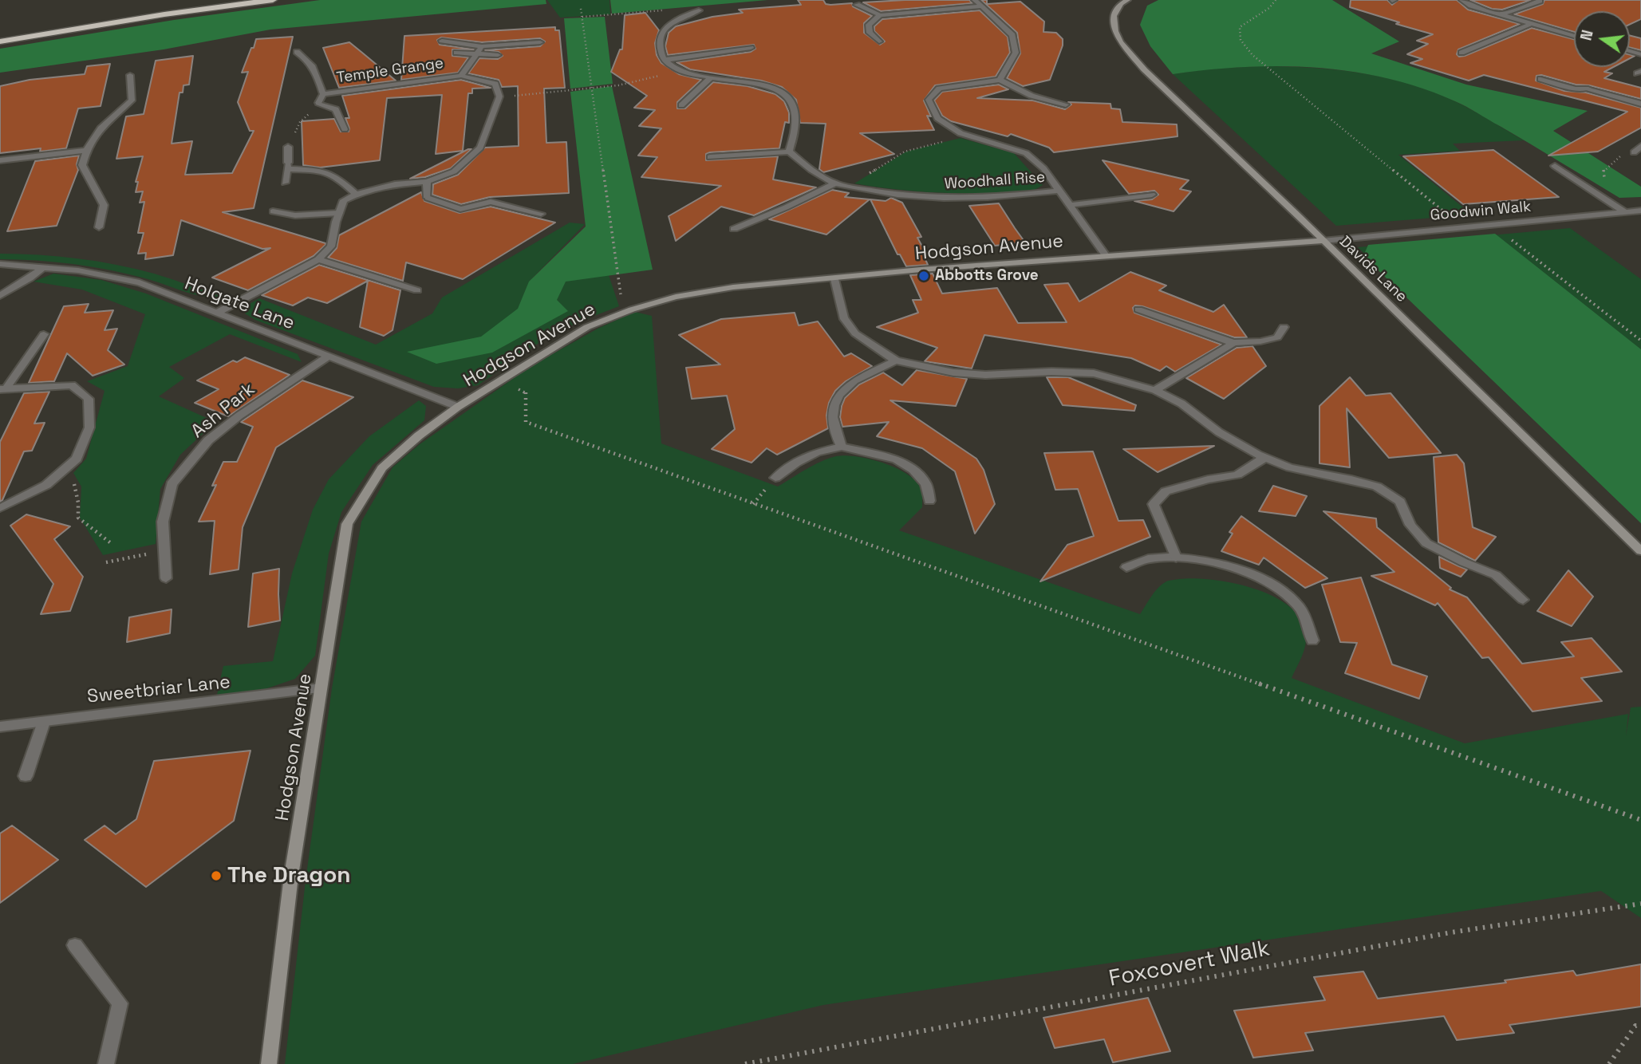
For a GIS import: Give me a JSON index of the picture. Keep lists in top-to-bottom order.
{
  "streets": {
    "street": [
      "Temple Grange",
      "Woodhall Rise",
      "Goodwin Walk",
      "Hodgson Avenue",
      "Davids Lane",
      "Holgate Lane",
      "Ash Park",
      "Sweetbriar Lane"
    ],
    "path": ["Foxcovert Walk"]
  },
  "crossings": [
    ["Goodwin Walk", "Hodgson Avenue"],
    ["Goodwin Walk", "Davids Lane"],
    ["Hodgson Avenue", "Davids Lane"],
    ["Hodgson Avenue", "Holgate Lane"],
    ["Hodgson Avenue", "Sweetbriar Lane"],
    ["Holgate Lane", "Ash Park"]
  ],
  "places": ["Abbotts Grove", "The Dragon"],
  "north": "left"
}
